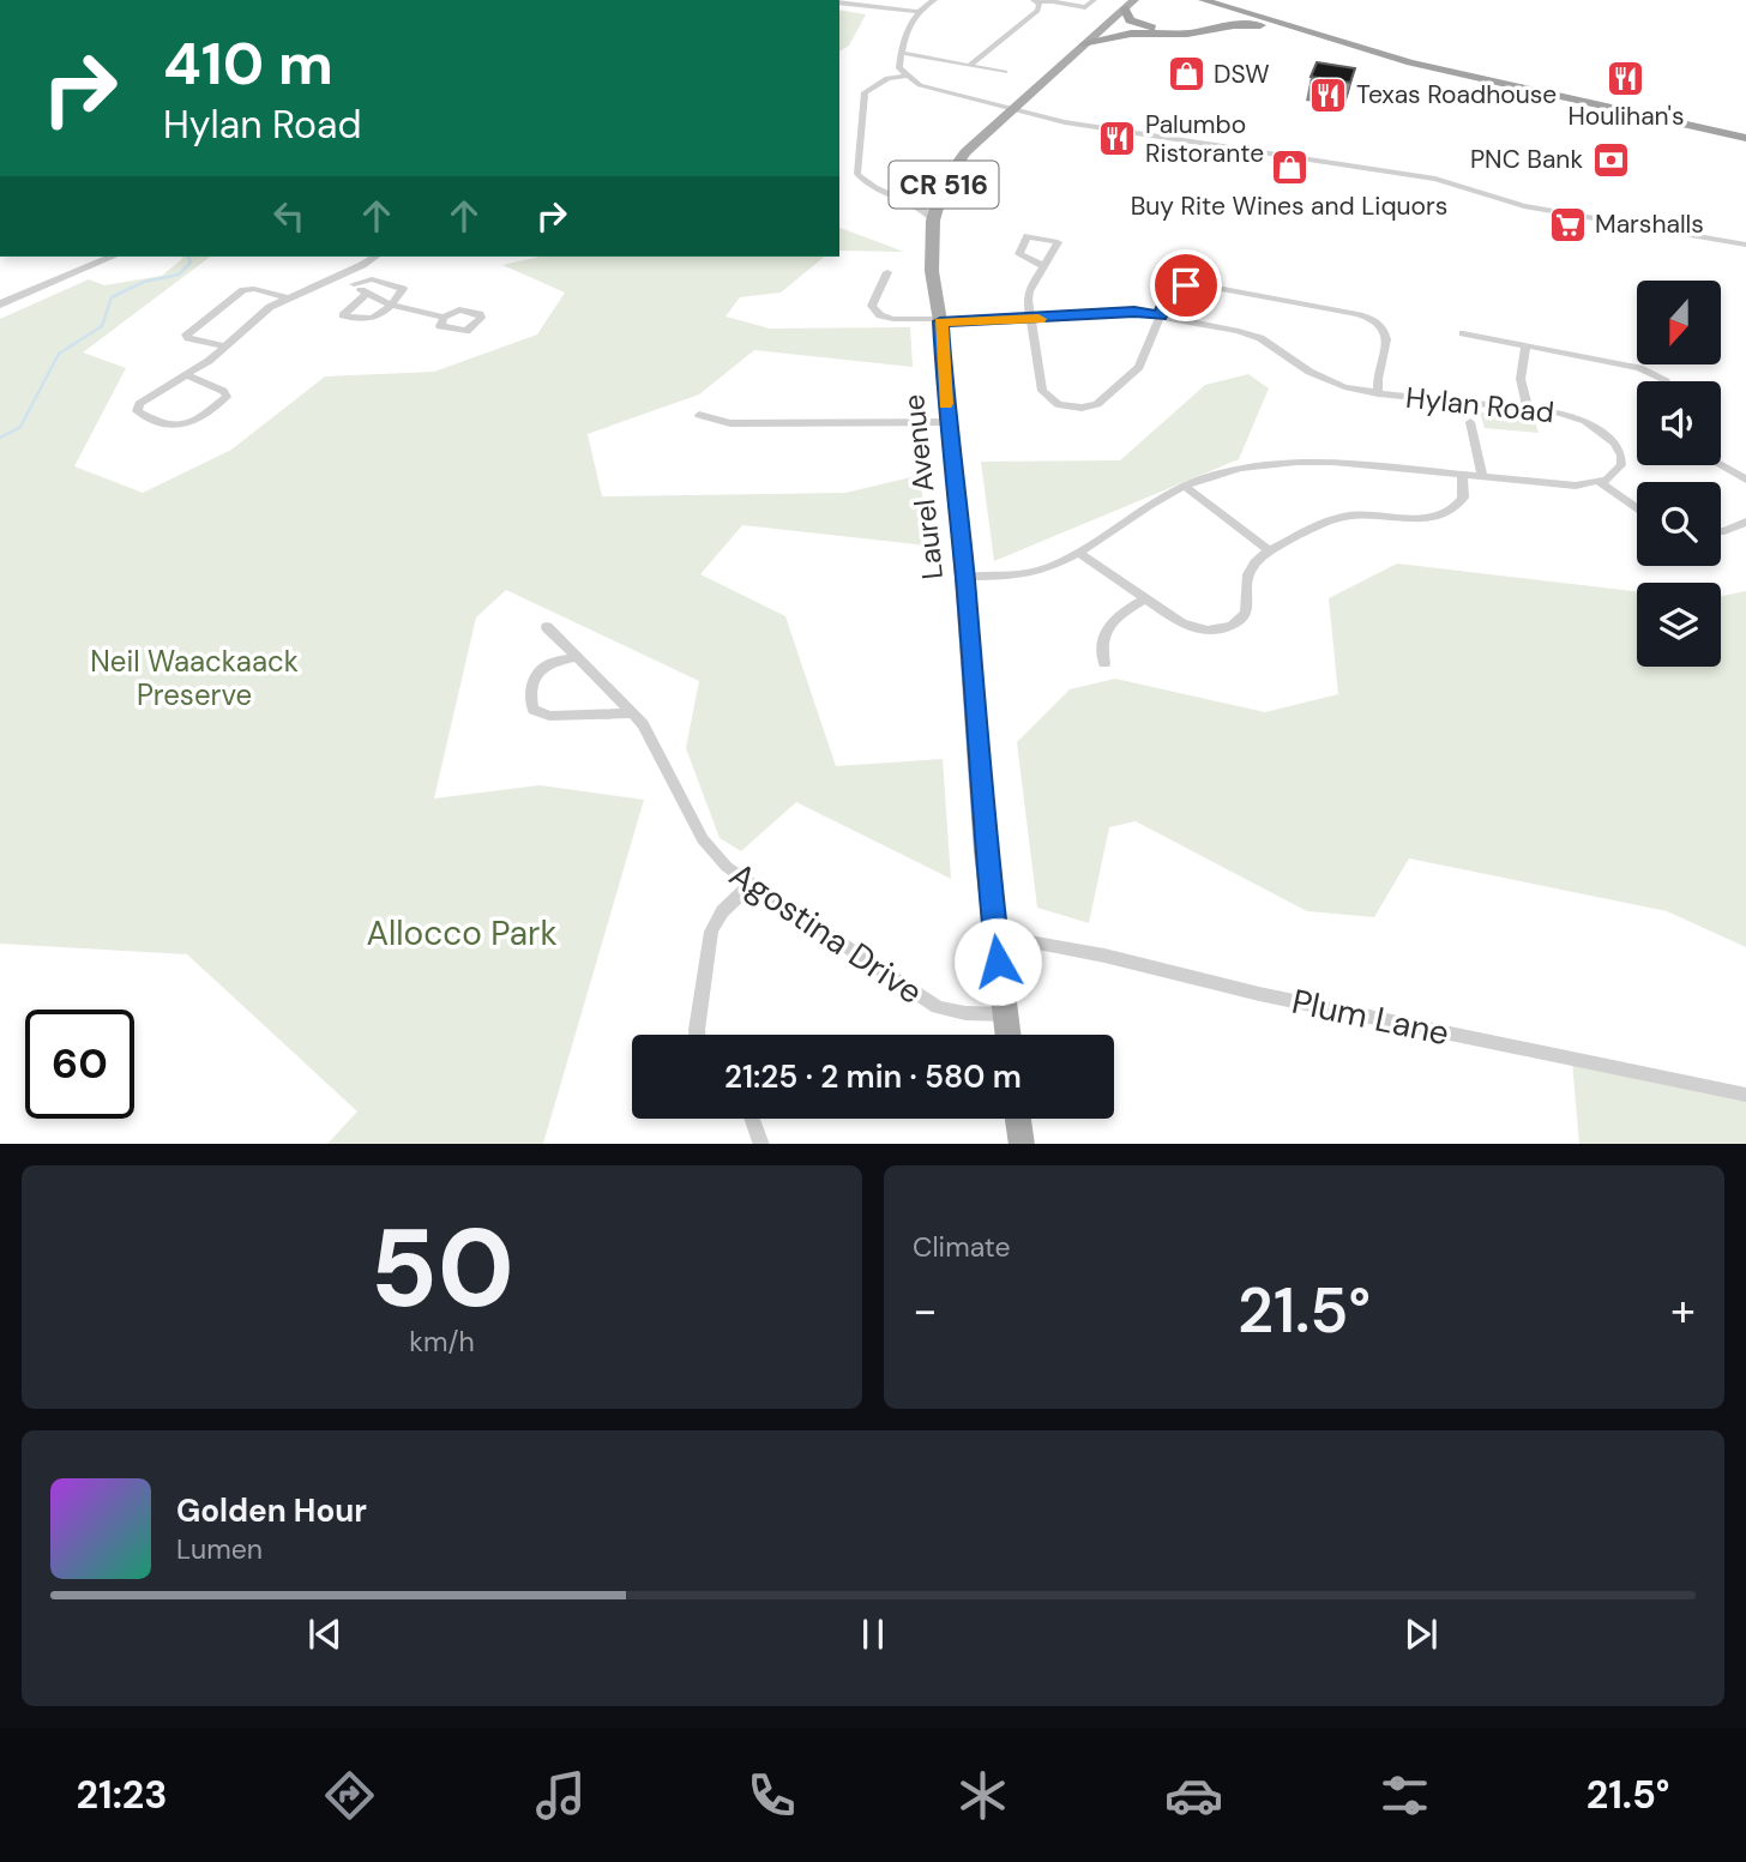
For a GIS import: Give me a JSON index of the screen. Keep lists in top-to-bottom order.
{
  "streets": {
    "main road": ["CR 516", "Laurel Avenue"],
    "street": ["Hylan Road", "Agostina Drive", "Plum Lane"]
  },
  "crossings": [
    ["Hylan Road", "Laurel Avenue"],
    ["Laurel Avenue", "Agostina Drive"],
    ["Laurel Avenue", "Plum Lane"]
  ],
  "parks": ["Neil Waackaack Preserve", "Allocco Park"],
  "places": {
    "shop": ["DSW", "Buy Rite Wines and Liquors"],
    "restaurant": ["Houlihan's", "Texas Roadhouse", "Palumbo Ristorante"],
    "bank": ["PNC Bank"],
    "supermarket": ["Marshalls"]
  },
  "north": "bottom",
  "page": {
    "turn": ["410 m", "Hylan Road"],
    "limit": "60",
    "trip": "21:25 · 2 min · 580 m",
    "tile": [
      ["50", "km/h"],
      "Climate"
    ],
    "heat": ["−", "21.5°", "+"],
    "song": ["Golden Hour", "Lumen"],
    "tabs": ["21:23", "21.5°"]
  }
}
